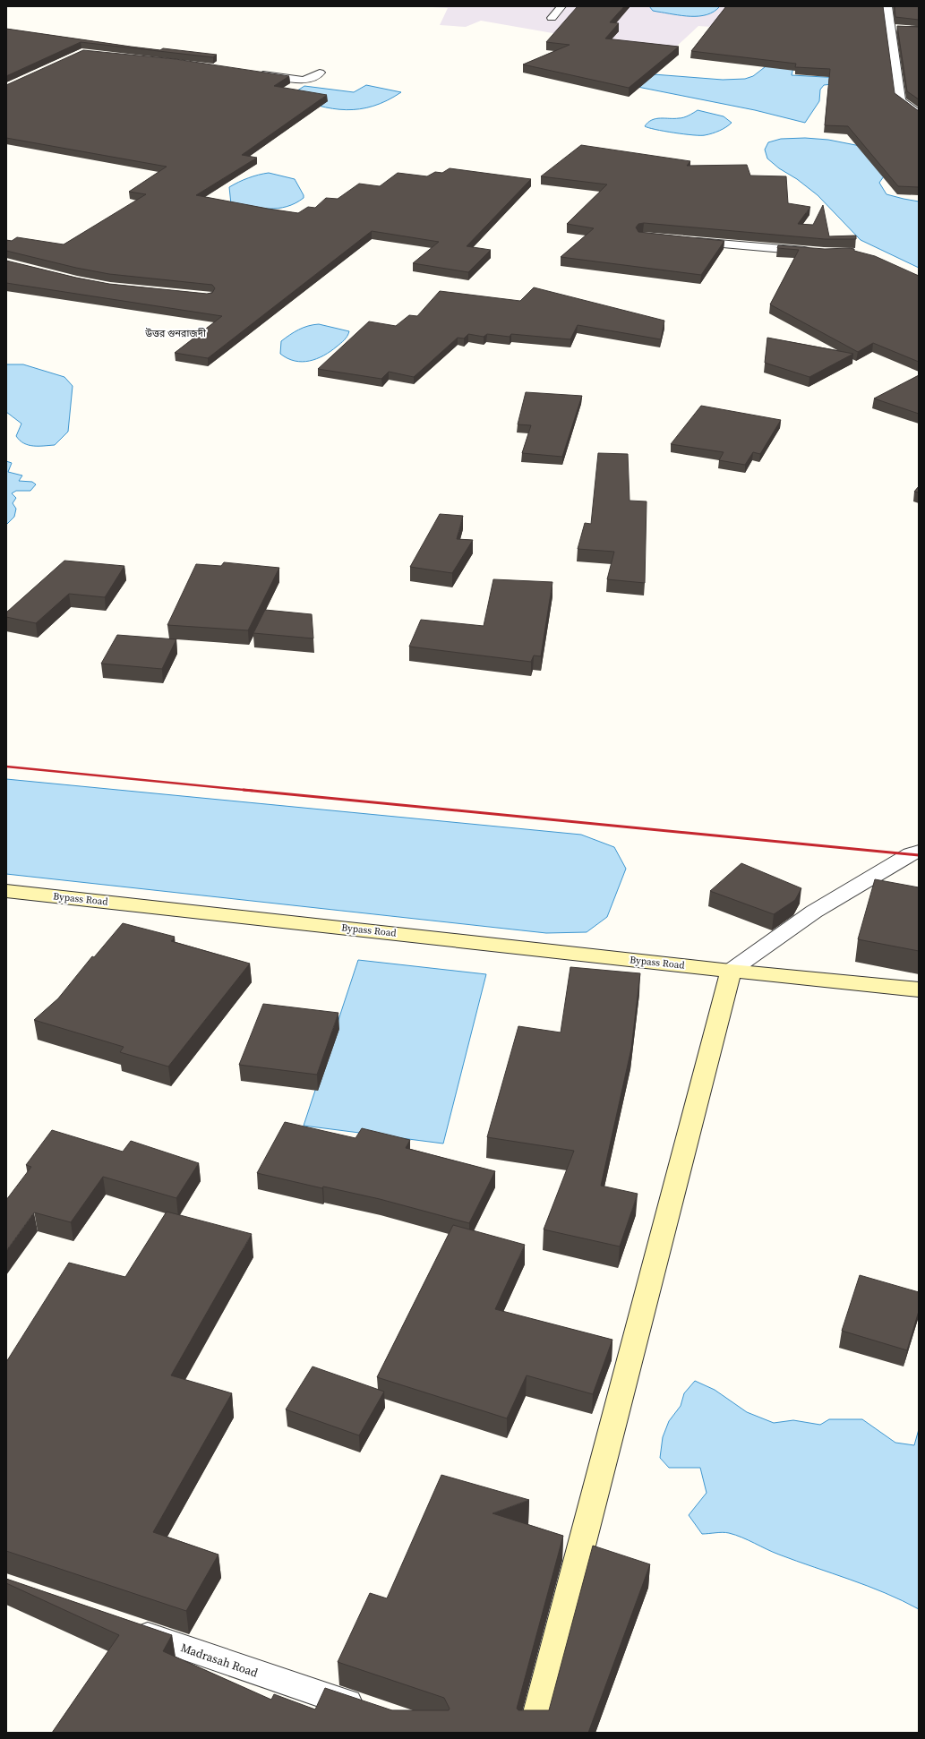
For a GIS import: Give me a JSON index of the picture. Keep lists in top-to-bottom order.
{
  "streets": {
    "street": ["Bypass Road", "Madrasah Road"]
  },
  "districts": ["উত্তর গুনরাজদী"]
}
